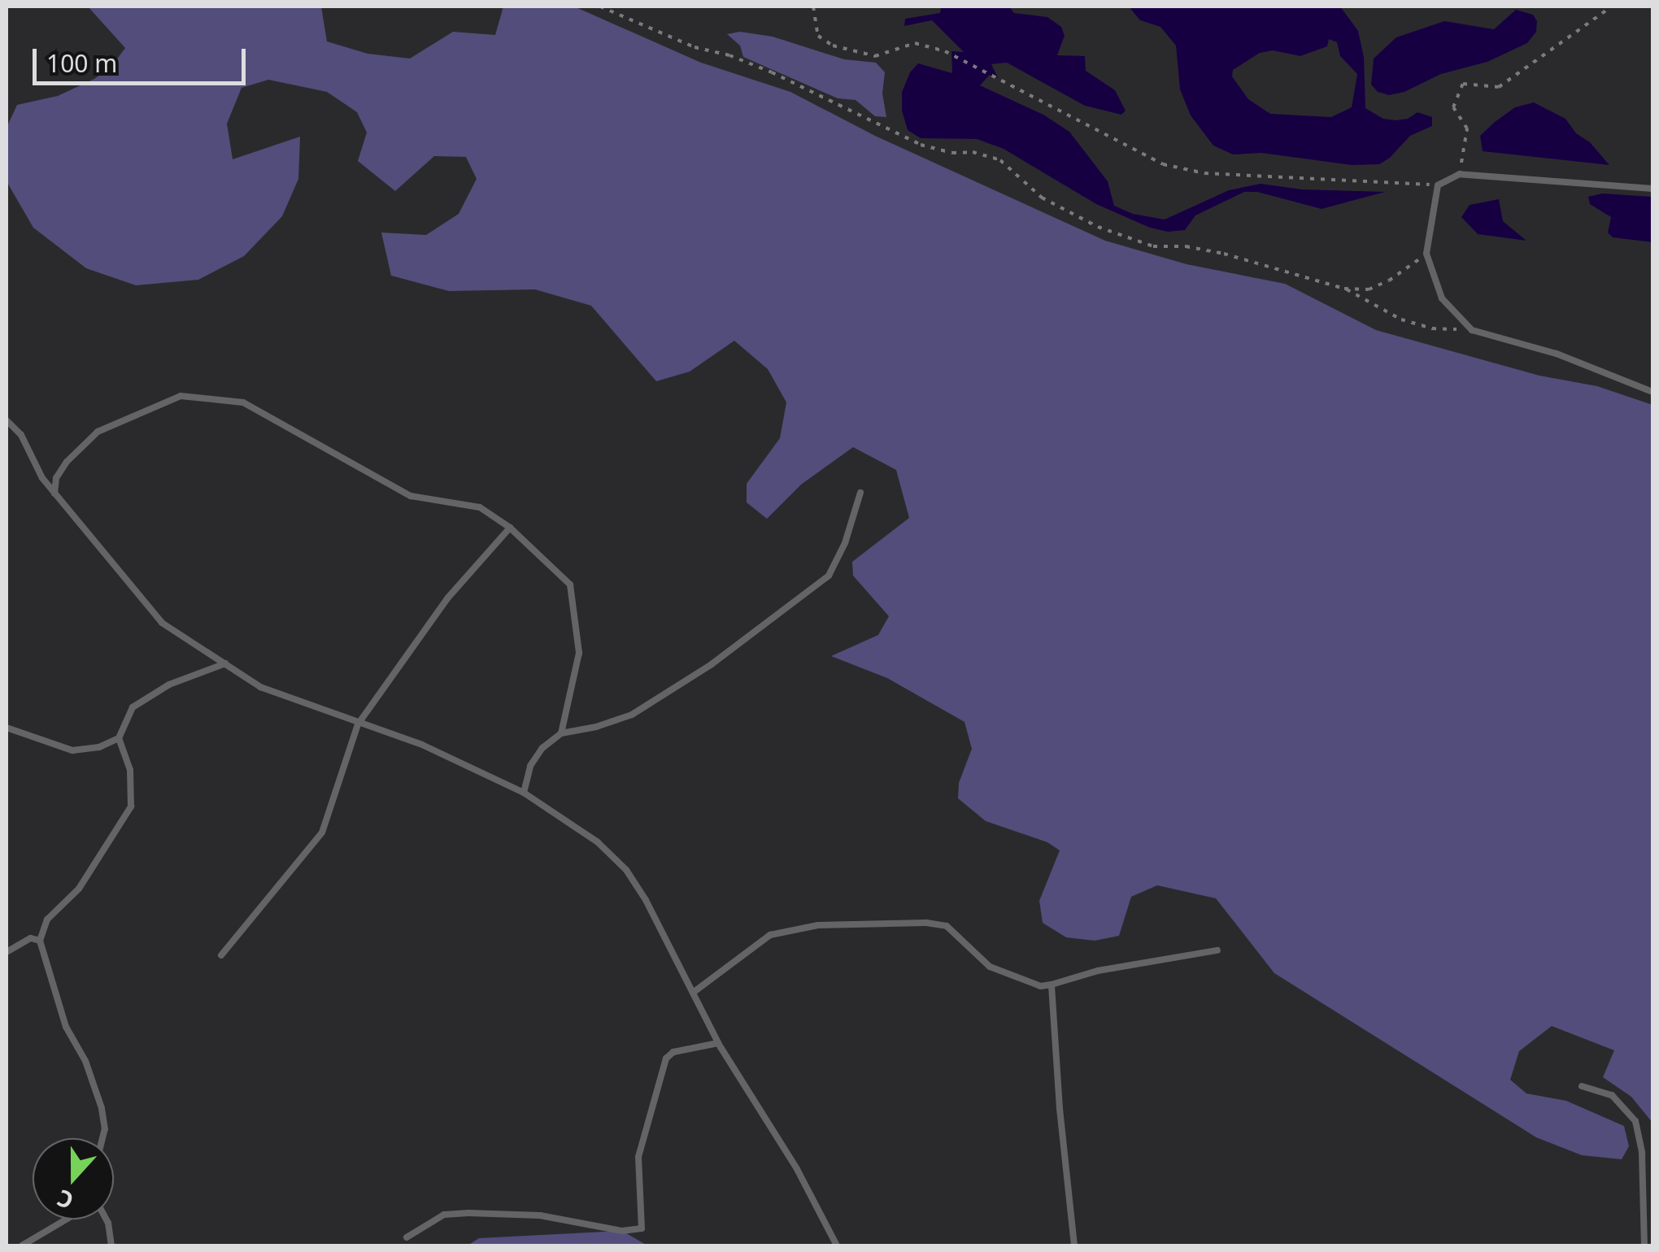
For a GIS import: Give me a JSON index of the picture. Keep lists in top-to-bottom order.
{
  "scale_bar": "100 m",
  "north": "bottom"
}
